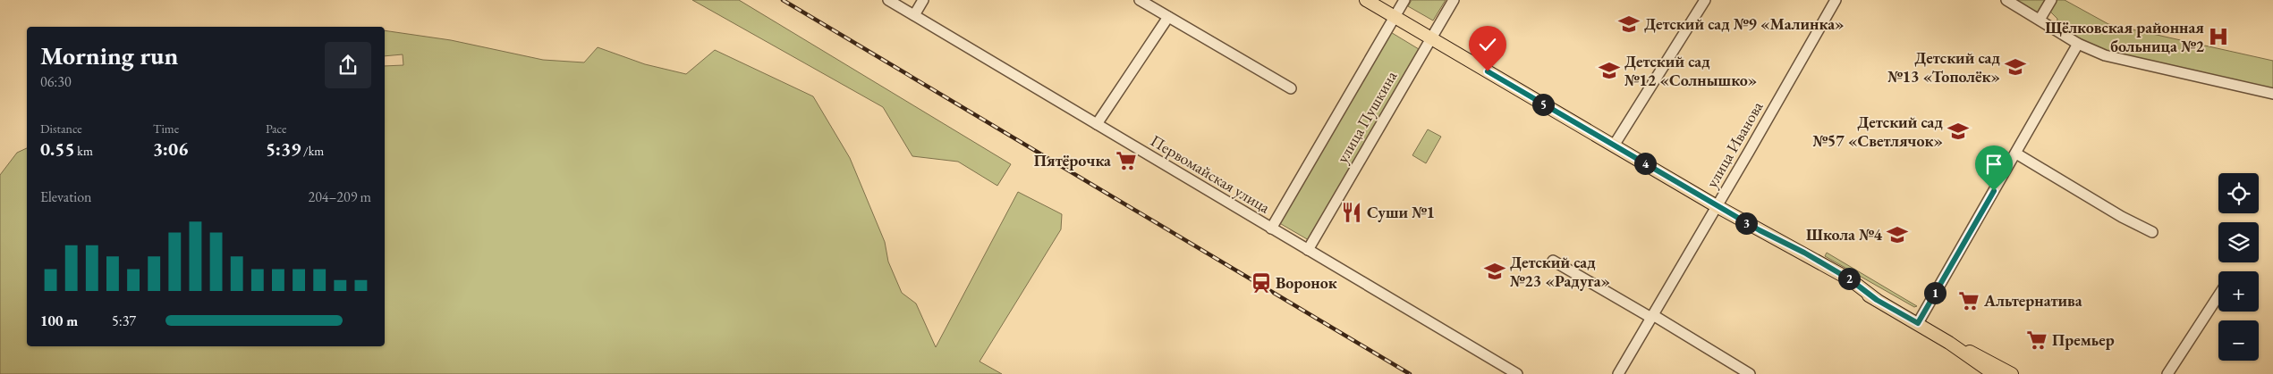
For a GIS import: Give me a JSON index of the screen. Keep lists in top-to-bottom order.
{
  "streets": {
    "street": ["улица Пушкина", "улица Иванова", "Первомайская улица"]
  },
  "crossings": [
    ["улица Пушкина", "Первомайская улица"]
  ],
  "places": {
    "school or university": [
      "Детский сад №9 «Малинка»",
      "Детский сад №13 «Тополёк»",
      "Детский сад №12 «Солнышко»",
      "Детский сад №57 «Светлячок»",
      "Школа №4",
      "Детский сад №23 «Радуга»"
    ],
    "hospital": ["Щёлковская районная больница №2"],
    "supermarket": ["Пятёрочка", "Альтернатива", "Премьер"],
    "restaurant": ["Суши №1"],
    "station": ["Воронок"]
  },
  "page": {
    "heading": ["Morning run", "06:30"],
    "pins": [
      "5",
      "4",
      "3",
      "2",
      "1"
    ],
    "stats": [
      ["Distance", "0.55 km"],
      ["Time", "3:06"],
      ["Pace", "5:39 /km"]
    ],
    "map_buttons": ["+", "−"],
    "chart": ["Elevation", "204–209 m"],
    "list": [
      {
        "name": "100 m",
        "note": "5:37"
      }
    ]
  }
}
